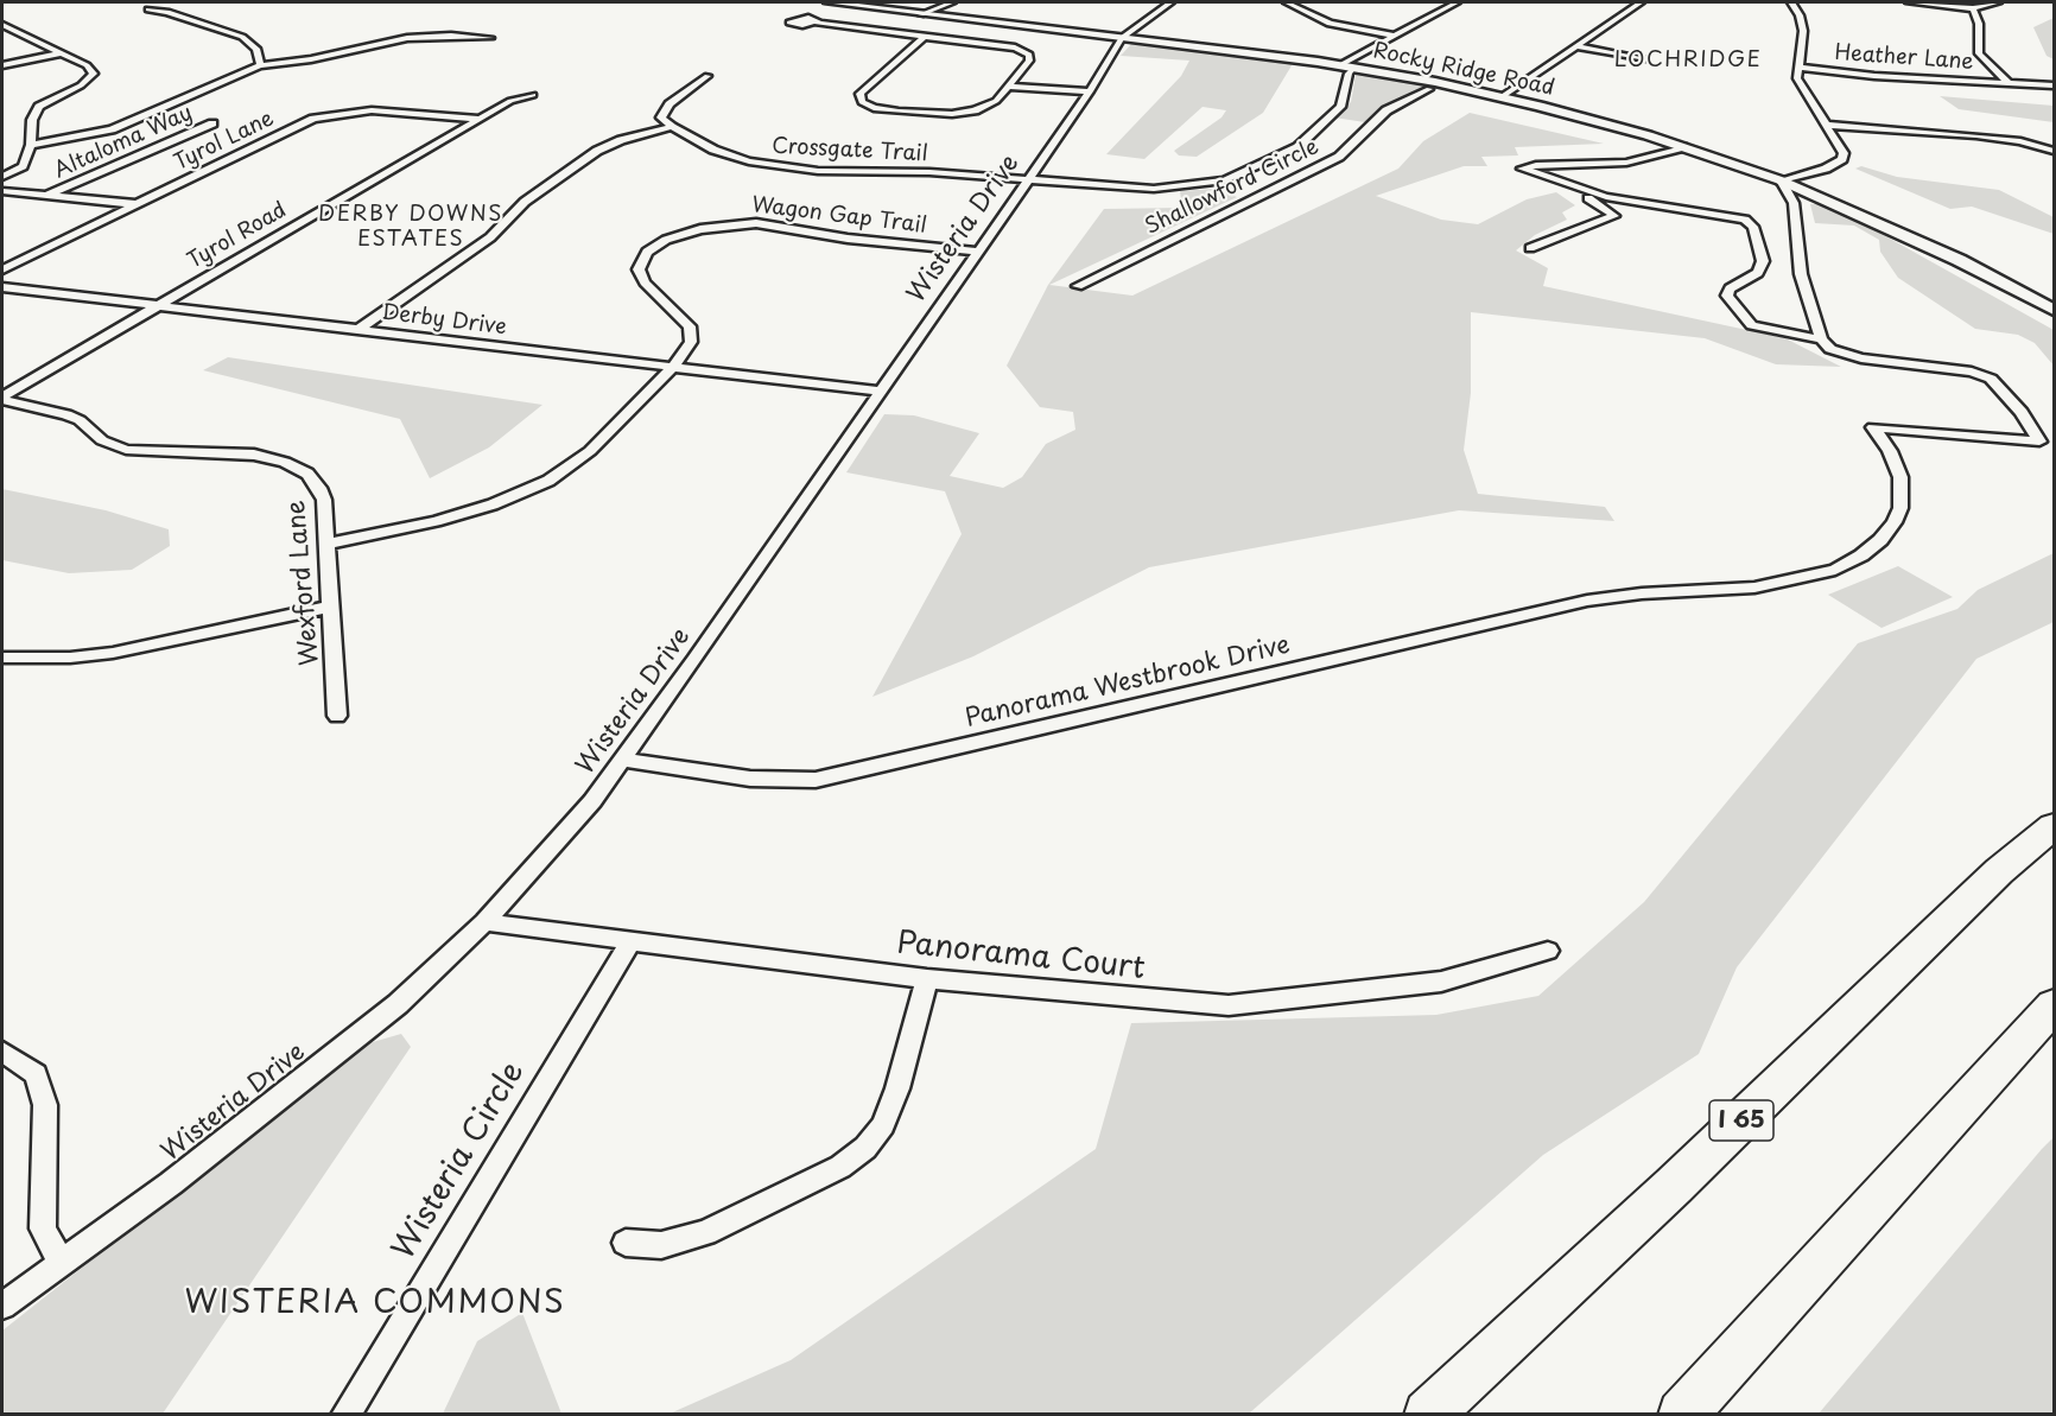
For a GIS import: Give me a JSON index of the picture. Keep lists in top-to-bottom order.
{
  "streets": {
    "highway": ["I 65"],
    "main road": ["Rocky Ridge Road"],
    "street": [
      "Heather Lane",
      "Tyrol Lane",
      "Altaloma Way",
      "Crossgate Trail",
      "Shallowford Circle",
      "Wagon Gap Trail",
      "Wisteria Drive",
      "Tyrol Road",
      "Derby Drive",
      "Wexford Lane",
      "Panorama Westbrook Drive",
      "Panorama Court",
      "Wisteria Circle"
    ]
  },
  "crossings": [
    ["Rocky Ridge Road", "Wisteria Drive"],
    ["Tyrol Lane", "Tyrol Road"],
    ["Crossgate Trail", "Wisteria Drive"],
    ["Wagon Gap Trail", "Wisteria Drive"],
    ["Wagon Gap Trail", "Derby Drive"],
    ["Wagon Gap Trail", "Wexford Lane"],
    ["Wisteria Drive", "Derby Drive"],
    ["Wisteria Drive", "Panorama Westbrook Drive"],
    ["Wisteria Drive", "Panorama Court"],
    ["Tyrol Road", "Derby Drive"],
    ["Tyrol Road", "Wexford Lane"],
    ["Panorama Court", "Wisteria Circle"]
  ],
  "districts": ["LOCHRIDGE", "DERBY DOWNS ESTATES", "WISTERIA COMMONS"]
}
